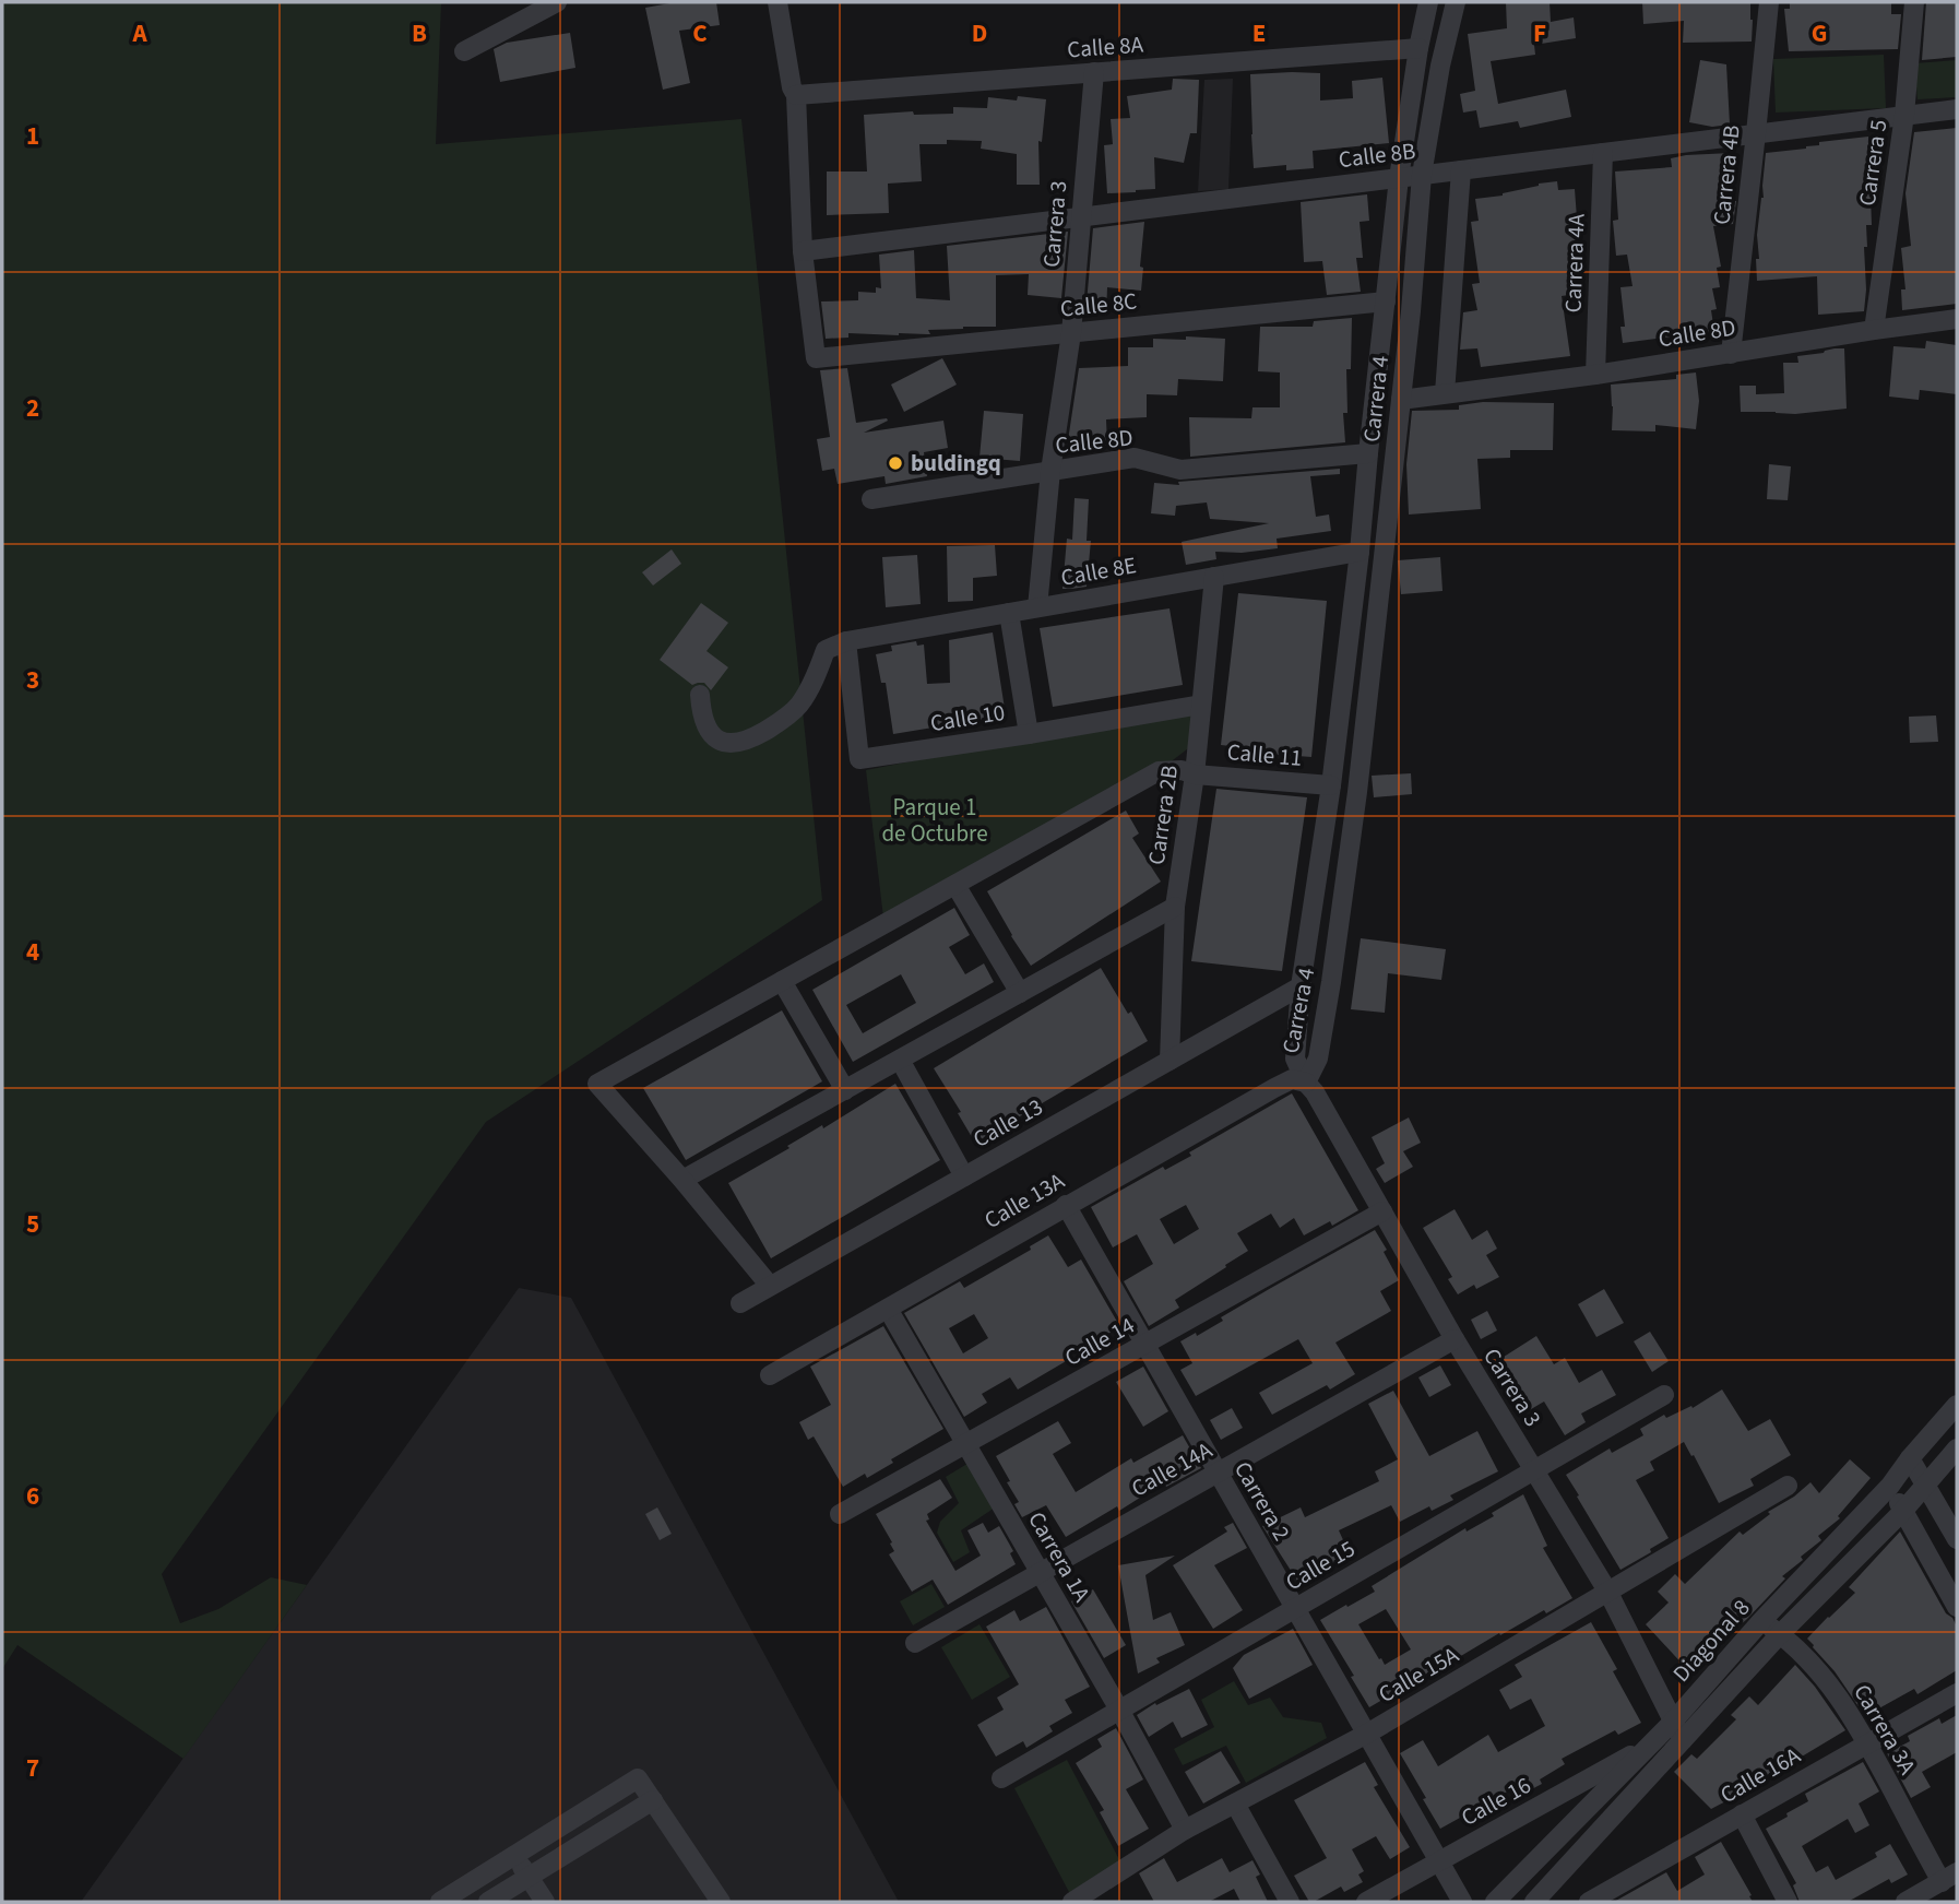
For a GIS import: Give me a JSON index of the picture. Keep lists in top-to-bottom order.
{
  "streets": {
    "street": [
      "Calle 8A",
      "Calle 8B",
      "Carrera 5",
      "Carrera 4B",
      "Carrera 3",
      "Carrera 4A",
      "Calle 8C",
      "Calle 8D",
      "Carrera 4",
      "Calle 8E",
      "Calle 10",
      "Calle 11",
      "Carrera 2B",
      "Calle 13",
      "Calle 13A",
      "Calle 14",
      "Calle 14A",
      "Carrera 2",
      "Carrera 1A",
      "Calle 15",
      "Diagonal 8",
      "Calle 15A",
      "Carrera 3A",
      "Calle 16A",
      "Calle 16"
    ]
  },
  "crossings": [
    ["Calle 8A", "Carrera 3"],
    ["Calle 8A", "Carrera 4"],
    ["Calle 8B", "Carrera 5"],
    ["Calle 8B", "Carrera 4B"],
    ["Calle 8B", "Carrera 3"],
    ["Calle 8B", "Carrera 4A"],
    ["Calle 8B", "Calle 8C"],
    ["Calle 8B", "Carrera 4"],
    ["Carrera 5", "Calle 8D"],
    ["Carrera 4B", "Calle 8D"],
    ["Carrera 3", "Calle 8C"],
    ["Carrera 3", "Calle 8D"],
    ["Carrera 3", "Carrera 4"],
    ["Carrera 3", "Calle 8E"],
    ["Carrera 3", "Calle 13A"],
    ["Carrera 3", "Calle 14"],
    ["Carrera 3", "Calle 14A"],
    ["Carrera 3", "Calle 15"],
    ["Carrera 3", "Diagonal 8"],
    ["Carrera 3", "Calle 15A"],
    ["Carrera 4A", "Calle 8D"],
    ["Calle 8C", "Carrera 4"],
    ["Calle 8D", "Carrera 4"],
    ["Carrera 4", "Calle 8E"],
    ["Carrera 4", "Calle 11"],
    ["Carrera 4", "Calle 13"],
    ["Carrera 4", "Calle 13A"],
    ["Calle 8E", "Calle 10"],
    ["Calle 8E", "Carrera 2B"],
    ["Calle 10", "Carrera 2B"],
    ["Calle 11", "Carrera 2B"],
    ["Carrera 2B", "Calle 13"],
    ["Calle 13A", "Carrera 2"],
    ["Calle 13A", "Carrera 1A"],
    ["Calle 14", "Carrera 2"],
    ["Calle 14", "Carrera 1A"],
    ["Calle 14A", "Carrera 2"],
    ["Calle 14A", "Carrera 1A"],
    ["Carrera 2", "Calle 15"],
    ["Carrera 2", "Calle 15A"],
    ["Carrera 2", "Calle 16"],
    ["Carrera 1A", "Calle 15"],
    ["Carrera 1A", "Calle 15A"],
    ["Diagonal 8", "Carrera 3A"],
    ["Diagonal 8", "Calle 16"],
    ["Carrera 3A", "Calle 16A"]
  ],
  "parks": ["Parque 1 de Octubre"],
  "places": ["buldingq"],
  "grid": {
    "columns": [
      "A",
      "B",
      "C",
      "D",
      "E",
      "F",
      "G"
    ],
    "rows": [
      "1",
      "2",
      "3",
      "4",
      "5",
      "6",
      "7"
    ]
  }
}
